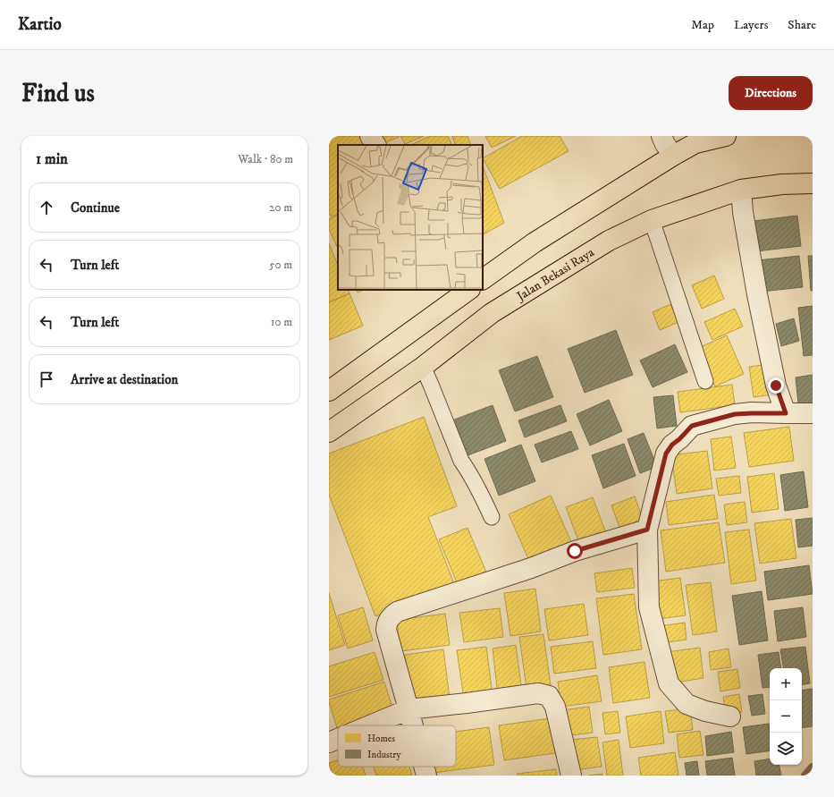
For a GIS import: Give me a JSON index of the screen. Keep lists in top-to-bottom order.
{
  "streets": {
    "highway": ["Jalan Bekasi Raya"]
  },
  "legend": ["Homes", "Industry"],
  "page": {
    "header": "Kartio",
    "nav": ["Map", "Layers", "Share"],
    "buttons": "Directions",
    "title": "Find us",
    "heading": ["1 min", "Walk · 80 m"],
    "list": [
      ["Continue", "20 m"],
      ["Turn left", "50 m"],
      ["Turn left", "10 m"],
      "Arrive at destination"
    ],
    "map_buttons": ["+", "−"]
  }
}
